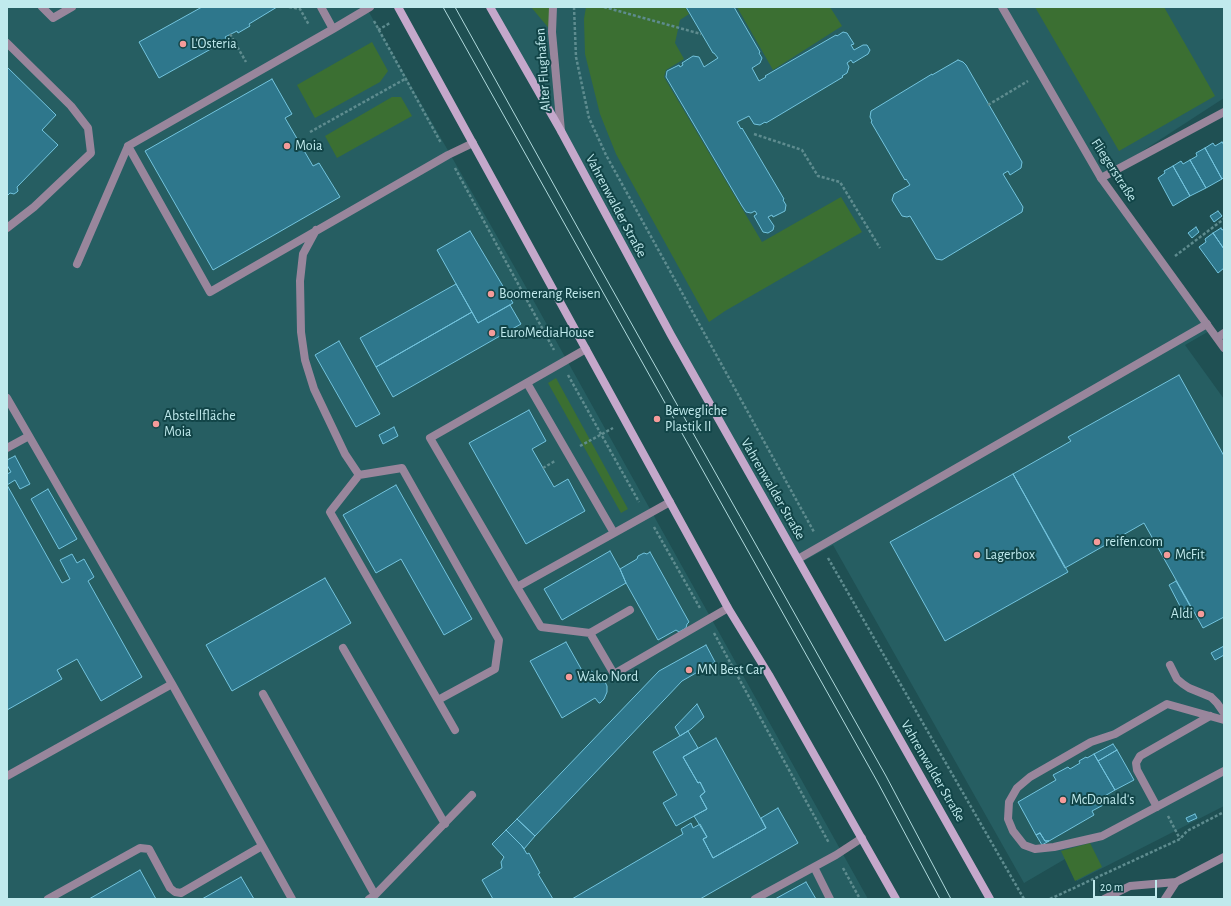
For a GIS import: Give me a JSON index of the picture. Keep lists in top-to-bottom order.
{
  "streets": {
    "main road": ["Vahrenwalder Straße"],
    "street": ["Alter Flughafen", "Fliegerstraße"]
  },
  "crossings": [
    ["Alter Flughafen", "Vahrenwalder Straße"]
  ],
  "places": [
    "L'Osteria",
    "Moia",
    "Boomerang Reisen",
    "EuroMediaHouse",
    "Bewegliche Plastik II",
    "Abstellfläche Moia",
    "reifen.com",
    "Lagerbox",
    "McFit",
    "Aldi",
    "MN Best Car",
    "Wako Nord",
    "McDonald's"
  ],
  "scale_bar": "20 m"
}
